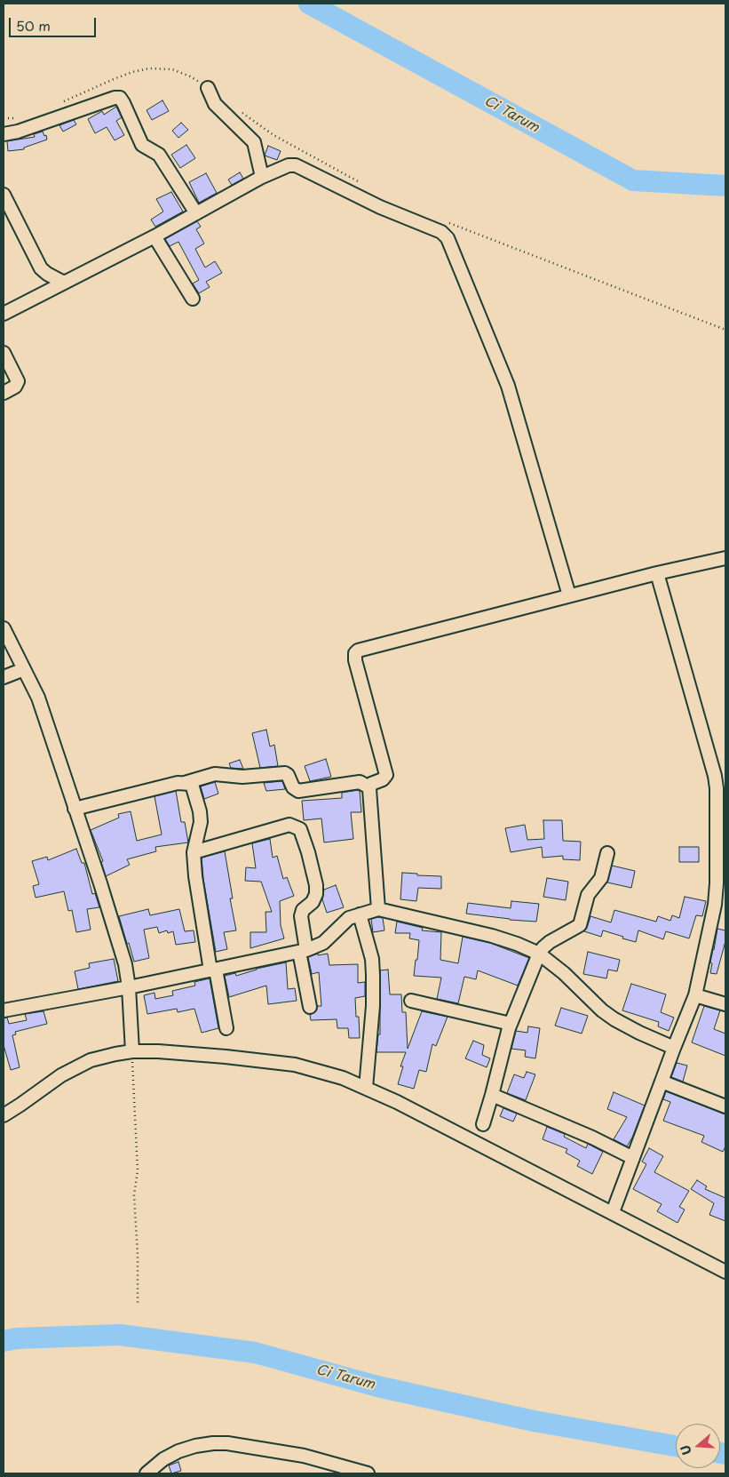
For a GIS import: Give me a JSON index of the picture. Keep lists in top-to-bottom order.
{
  "water": ["Ci Tarum"],
  "scale_bar": "50 m",
  "north": "left"
}
